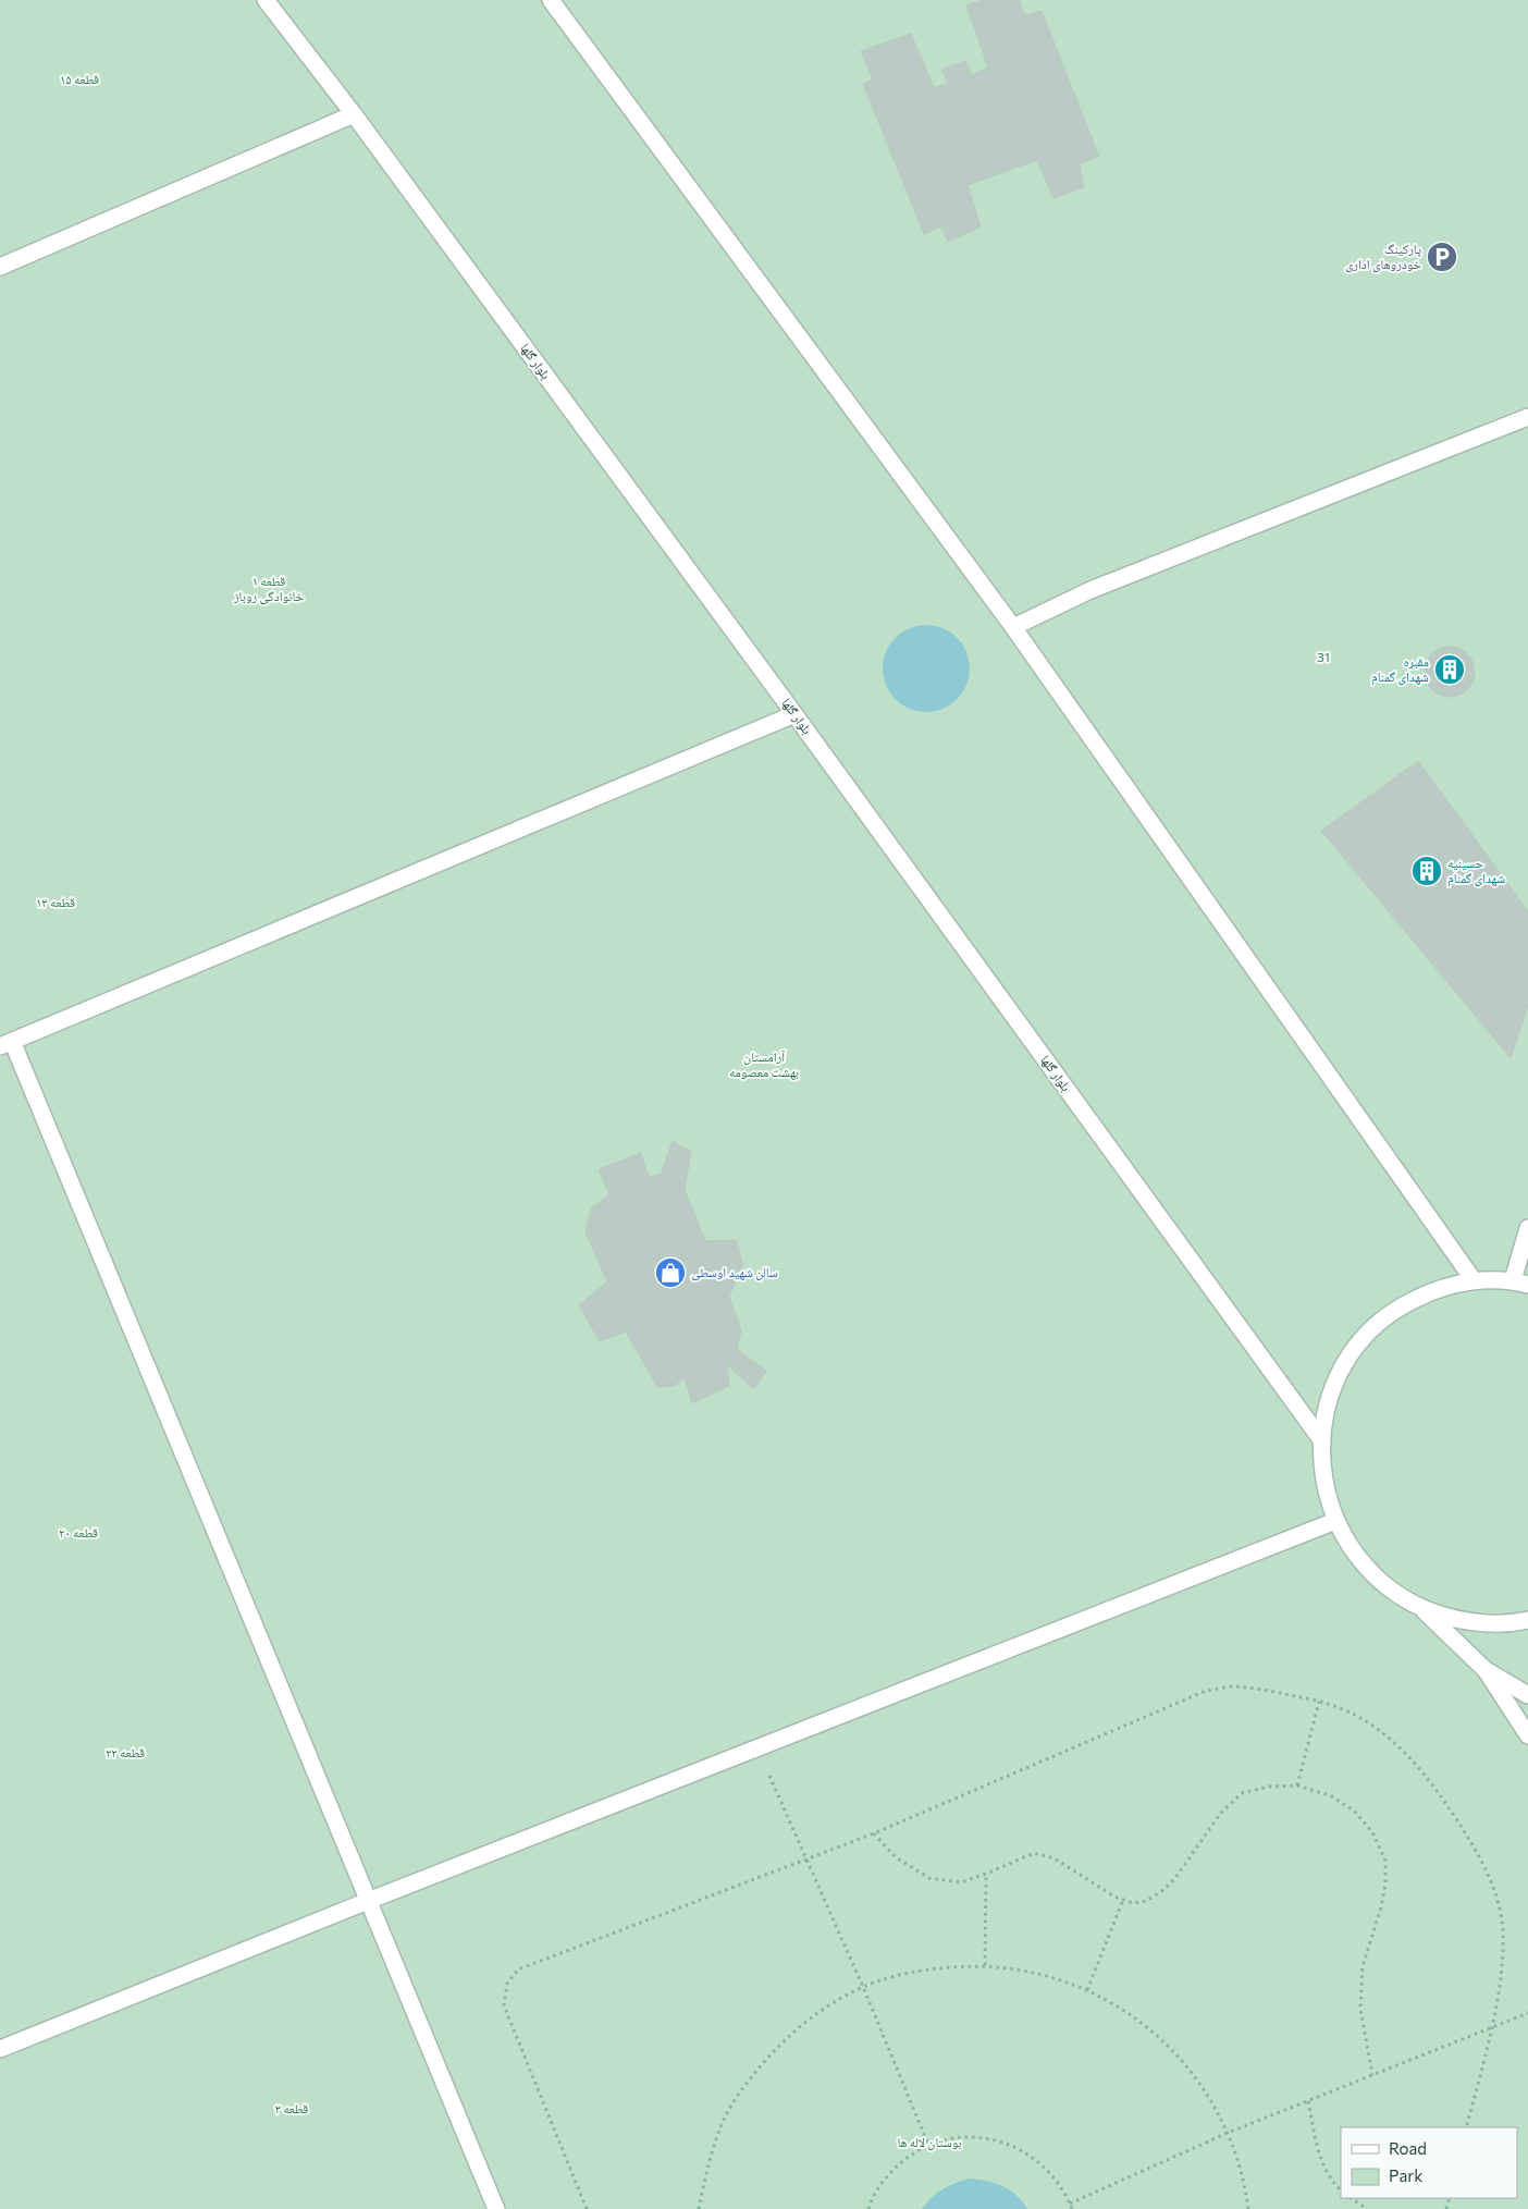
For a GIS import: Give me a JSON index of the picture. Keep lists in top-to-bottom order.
{
  "streets": {
    "main road": ["بلوار گلها"]
  },
  "parks": [
    "قطعه ۱۵",
    "قطعه ۱ خانوادگی روباز",
    "31",
    "قطعه ۱۳",
    "آرامستان بهشت معصومه",
    "قطعه ۲۰",
    "قطعه ۲۲",
    "قطعه ۳",
    "بوستان لاله ها"
  ],
  "places": {
    "parking": ["پارکینگ خودروهای اداری"],
    "building": ["مقبره شهدای گمنام", "حسینیه شهدای گمنام"],
    "shop": ["سالن شهید اوسطی"]
  },
  "legend": ["Road", "Park"]
}
